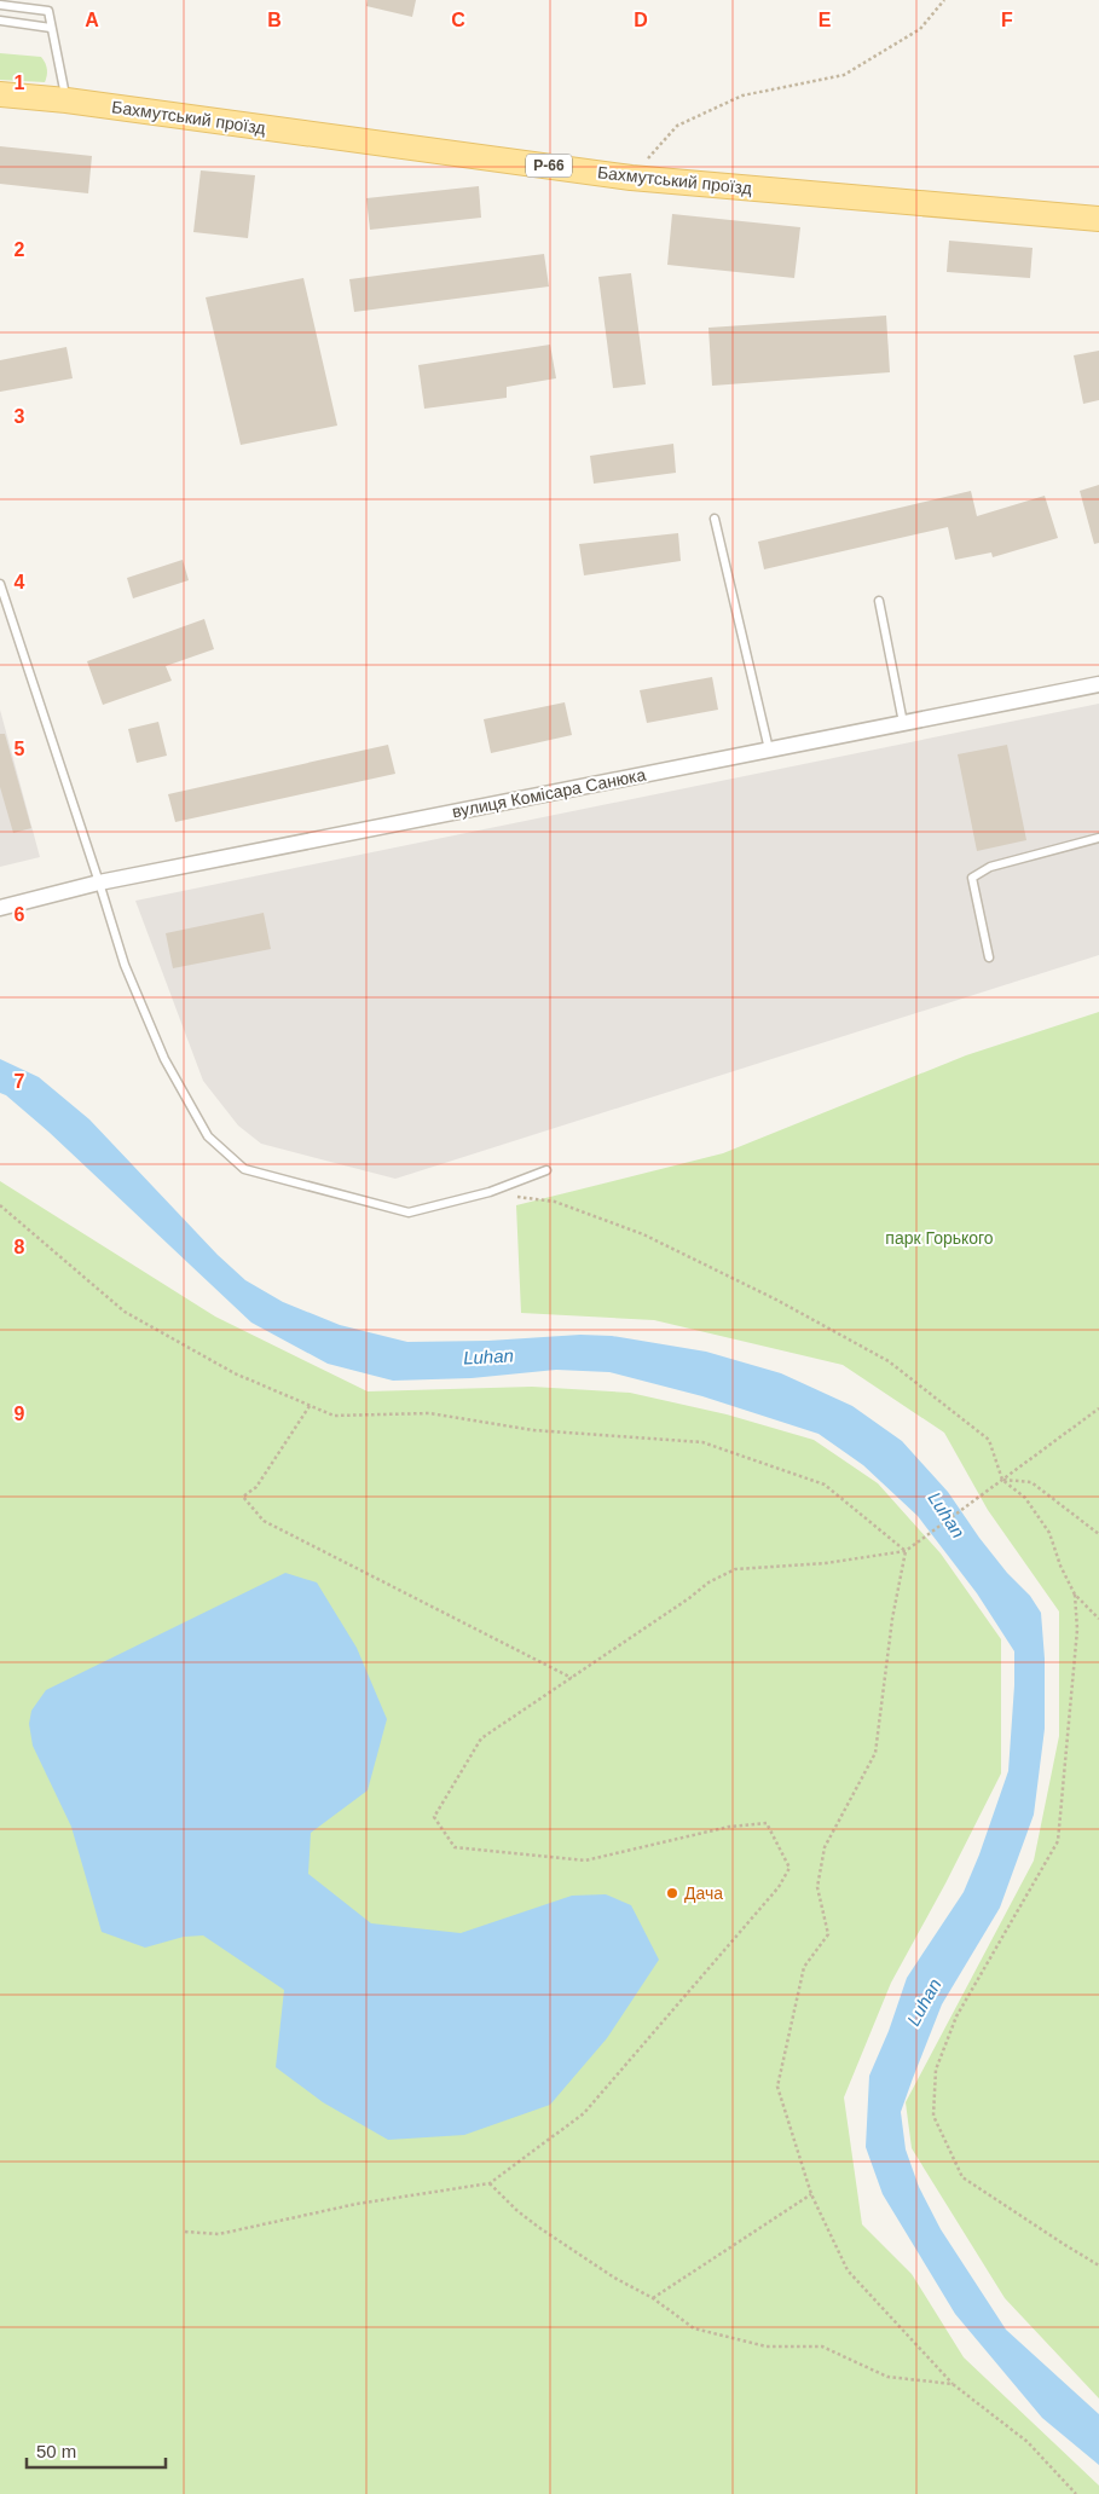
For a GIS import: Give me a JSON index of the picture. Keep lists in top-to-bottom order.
{
  "streets": {
    "main road": ["Бахмутський проїзд", "Р-66"],
    "street": ["вулиця Комісара Санюка"]
  },
  "water": ["Luhan"],
  "parks": ["парк Горького"],
  "places": ["Дача"],
  "scale_bar": "50 m",
  "grid": {
    "columns": [
      "A",
      "B",
      "C",
      "D",
      "E",
      "F"
    ],
    "rows": [
      "1",
      "2",
      "3",
      "4",
      "5",
      "6",
      "7",
      "8",
      "9"
    ]
  }
}
